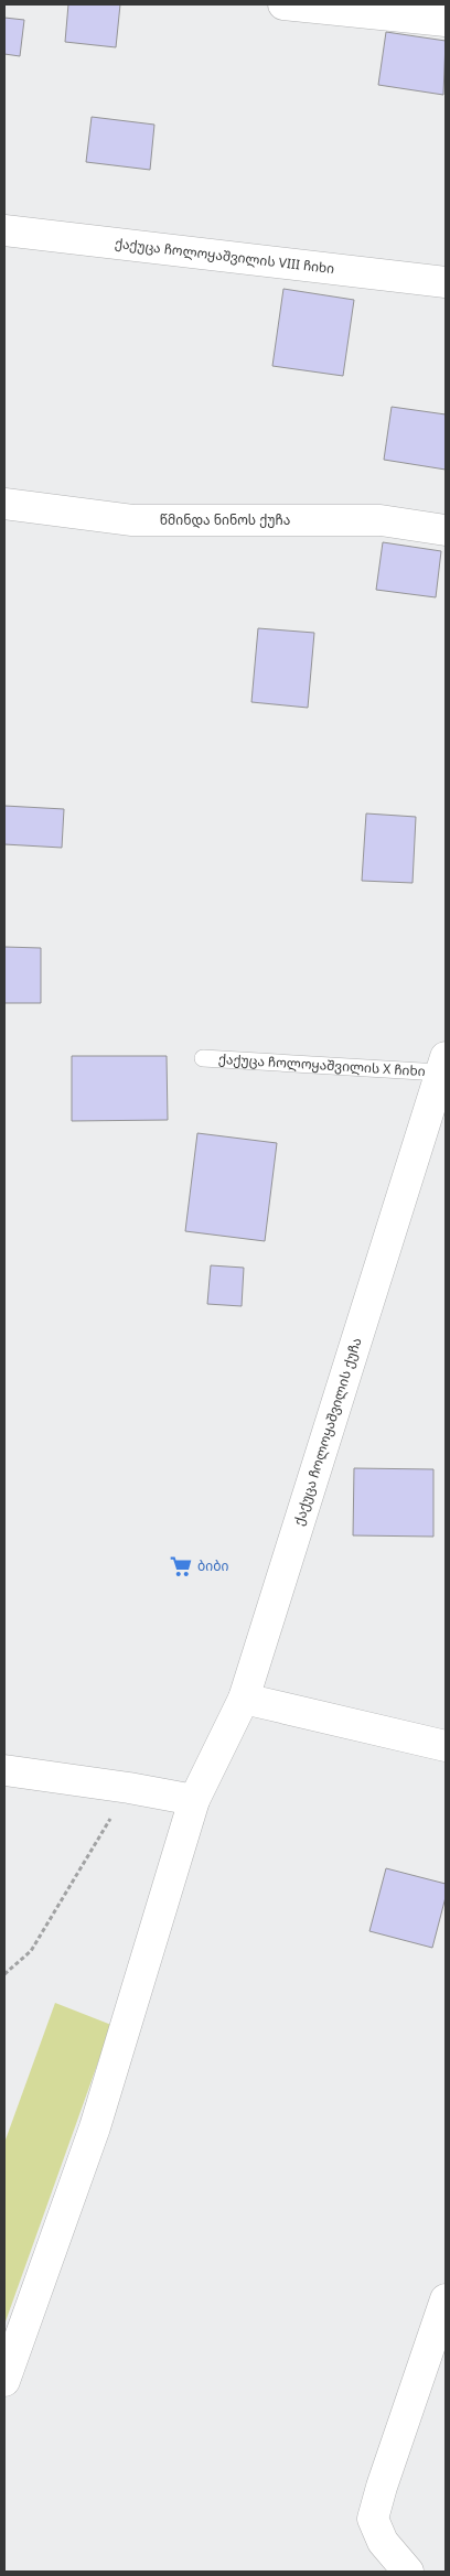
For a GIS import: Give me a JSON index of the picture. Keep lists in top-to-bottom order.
{
  "streets": {
    "street": ["ქაქუცა ჩოლოყაშვილის VIII ჩიხი", "წმინდა ნინოს ქუჩა", "ქაქუცა ჩოლოყაშვილის ქუჩა"],
    "lane": ["ქაქუცა ჩოლოყაშვილის X ჩიხი"]
  },
  "crossings": [
    ["ქაქუცა ჩოლოყაშვილის X ჩიხი", "ქაქუცა ჩოლოყაშვილის ქუჩა"]
  ],
  "places": {
    "supermarket": ["ბიბი"]
  }
}
